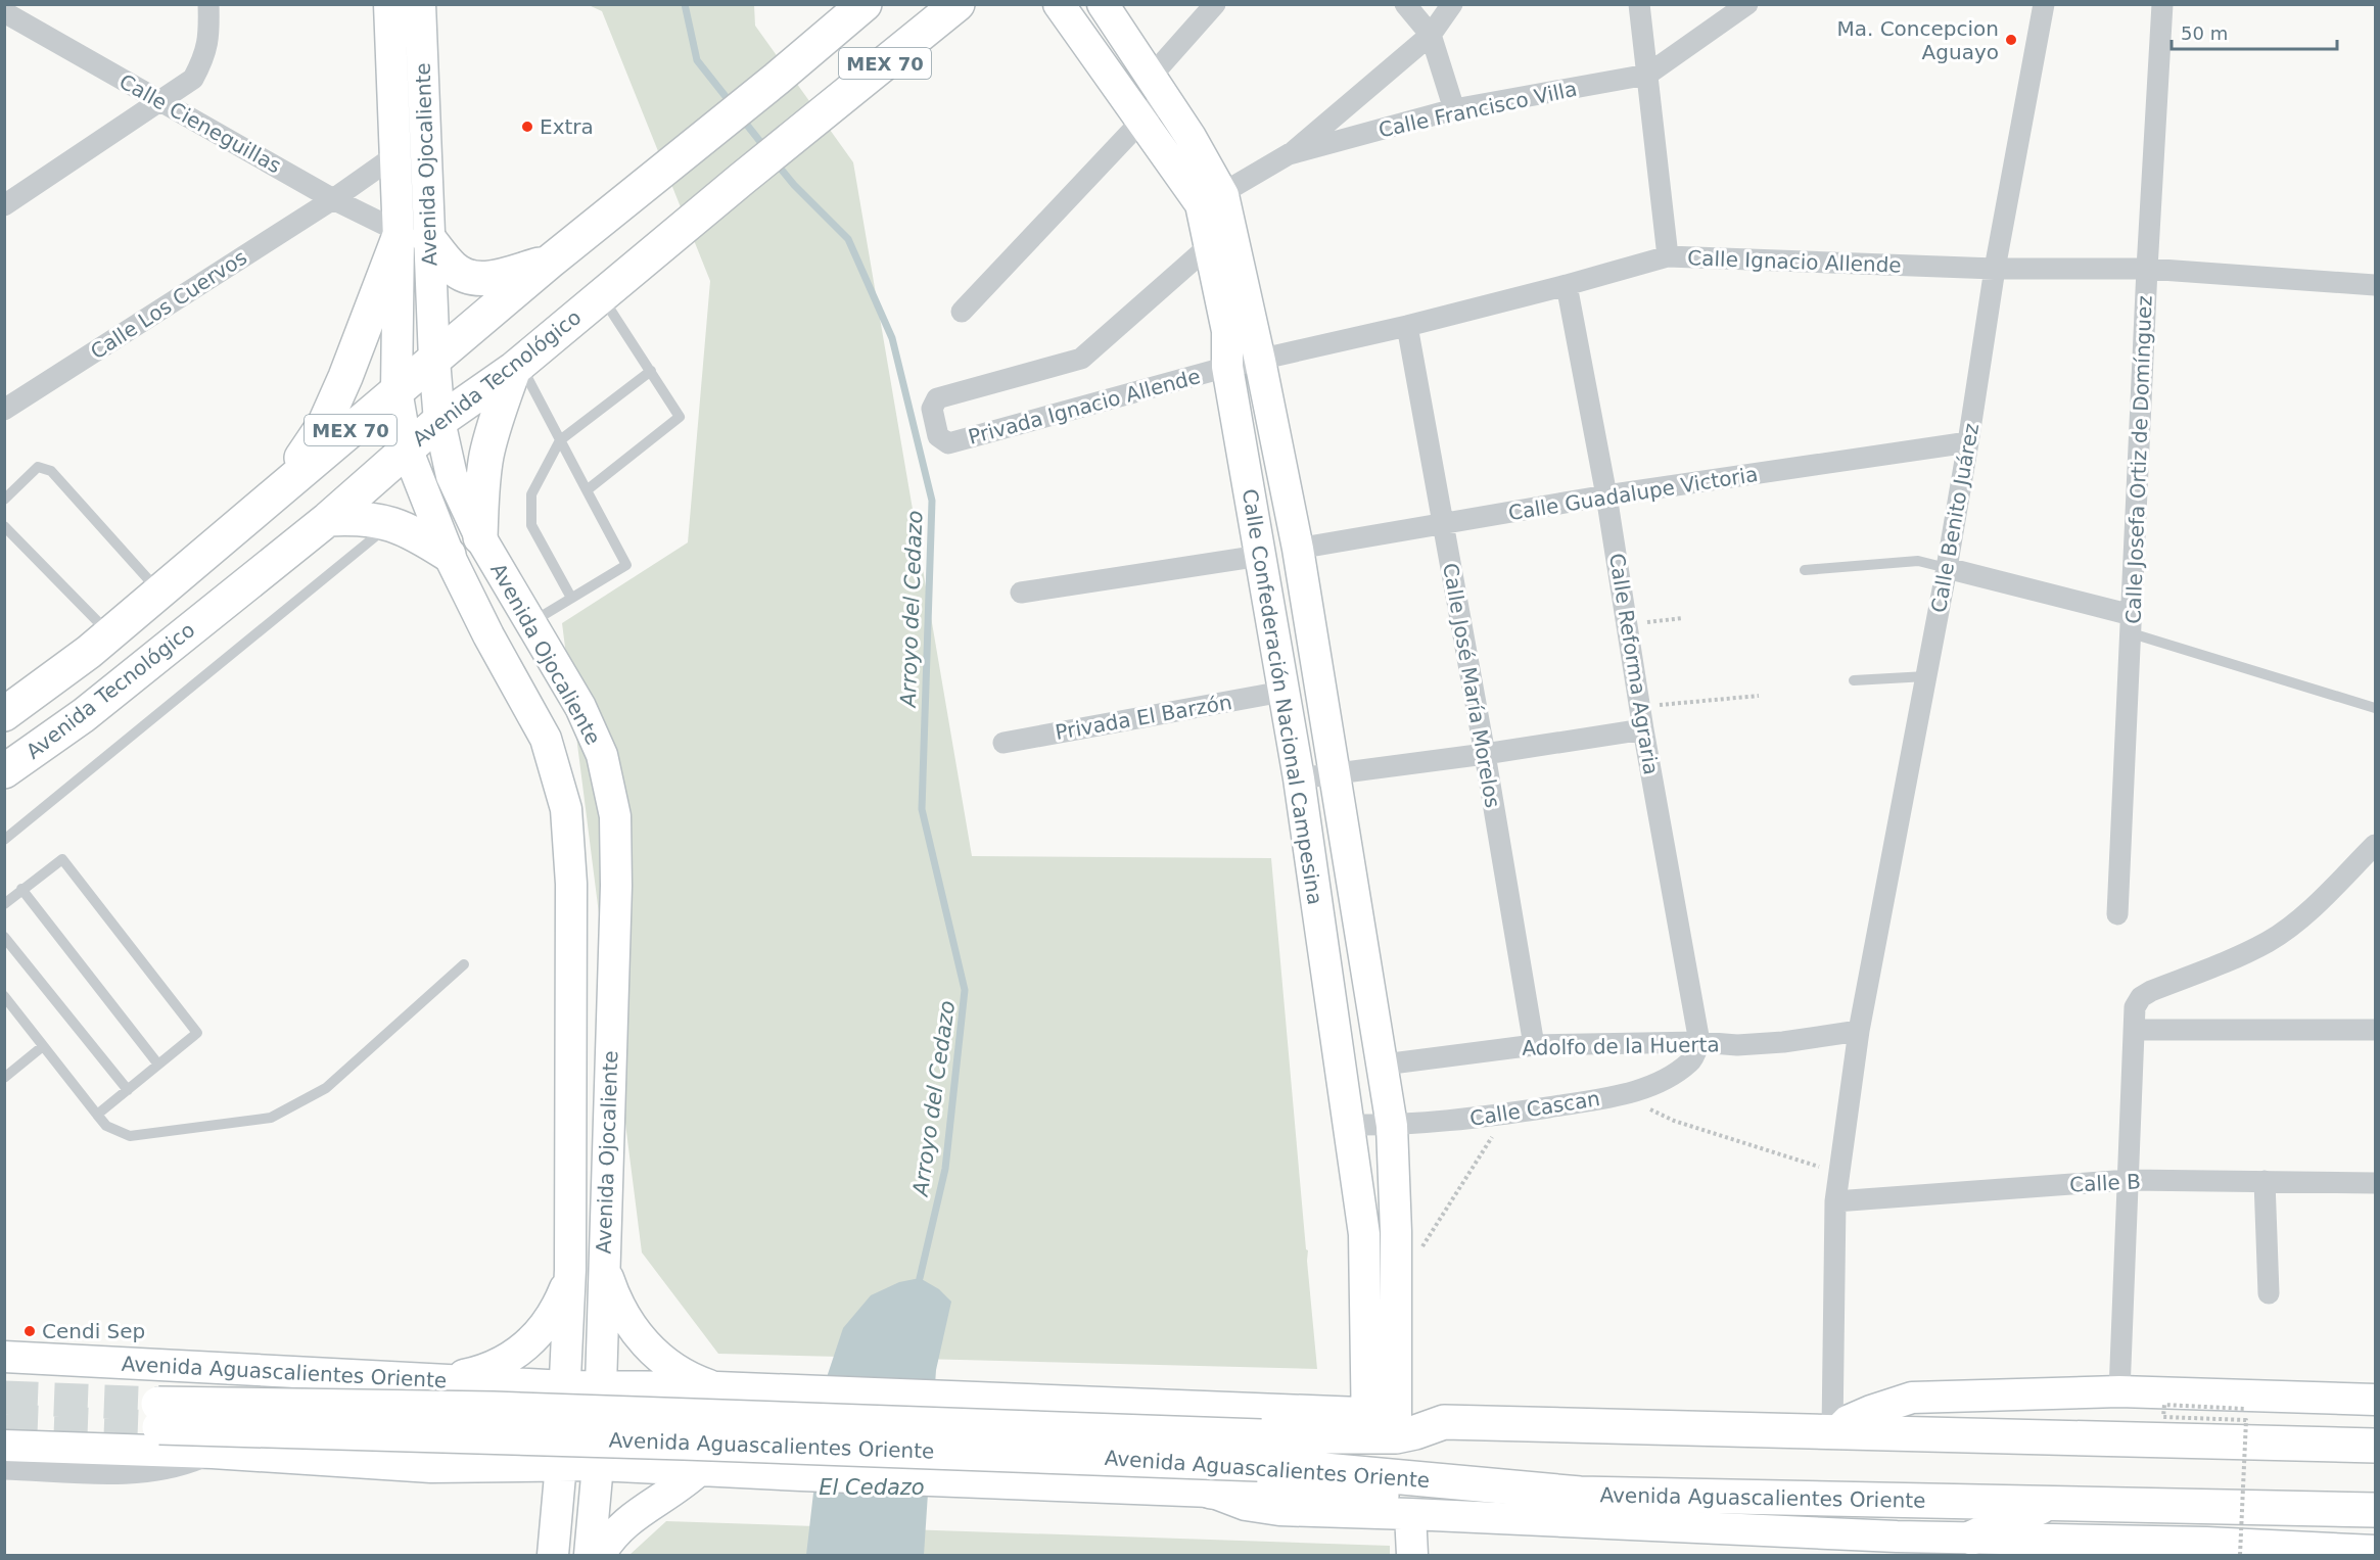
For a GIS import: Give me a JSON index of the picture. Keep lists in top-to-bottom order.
{
  "streets": {
    "main road": ["MEX 70", "Avenida Tecnológico", "Avenida Aguascalientes Oriente"],
    "street": [
      "Calle Francisco Villa",
      "Calle Cieneguillas",
      "Avenida Ojocaliente",
      "Calle Ignacio Allende",
      "Calle Los Cuervos",
      "Privada Ignacio Allende",
      "Calle Josefa Ortiz de Domínguez",
      "Calle Guadalupe Victoria",
      "Calle Benito Juárez",
      "Calle Reforma Agraria",
      "Calle José María Morelos",
      "Calle Confederación Nacional Campesina",
      "Privada El Barzón",
      "Adolfo de la Huerta",
      "Calle Cascan",
      "Calle B"
    ]
  },
  "crossings": [
    ["MEX 70", "Avenida Ojocaliente"],
    ["Calle Francisco Villa", "Calle Confederación Nacional Campesina"],
    ["Calle Cieneguillas", "Avenida Ojocaliente"],
    ["Calle Cieneguillas", "Calle Los Cuervos"],
    ["Avenida Ojocaliente", "Calle Los Cuervos"],
    ["Avenida Ojocaliente", "Avenida Tecnológico"],
    ["Avenida Ojocaliente", "Avenida Aguascalientes Oriente"],
    ["Calle Ignacio Allende", "Privada Ignacio Allende"],
    ["Calle Ignacio Allende", "Calle Josefa Ortiz de Domínguez"],
    ["Calle Ignacio Allende", "Calle Benito Juárez"],
    ["Calle Ignacio Allende", "Calle Reforma Agraria"],
    ["Calle Ignacio Allende", "Calle José María Morelos"],
    ["Calle Ignacio Allende", "Calle Confederación Nacional Campesina"],
    ["Privada Ignacio Allende", "Calle Confederación Nacional Campesina"],
    ["Calle Guadalupe Victoria", "Calle Benito Juárez"],
    ["Calle Guadalupe Victoria", "Calle Reforma Agraria"],
    ["Calle Guadalupe Victoria", "Calle José María Morelos"],
    ["Calle Guadalupe Victoria", "Calle Confederación Nacional Campesina"],
    ["Calle Benito Juárez", "Adolfo de la Huerta"],
    ["Calle Benito Juárez", "Calle B"],
    ["Calle Benito Juárez", "Avenida Aguascalientes Oriente"],
    ["Calle Reforma Agraria", "Adolfo de la Huerta"],
    ["Calle Reforma Agraria", "Calle Cascan"],
    ["Calle José María Morelos", "Adolfo de la Huerta"],
    ["Calle Confederación Nacional Campesina", "Privada El Barzón"],
    ["Calle Confederación Nacional Campesina", "Adolfo de la Huerta"],
    ["Calle Confederación Nacional Campesina", "Calle Cascan"],
    ["Calle Confederación Nacional Campesina", "Avenida Aguascalientes Oriente"],
    ["Adolfo de la Huerta", "Calle Cascan"]
  ],
  "water": ["Arroyo del Cedazo", "El Cedazo"],
  "places": ["Ma. Concepcion Aguayo", "Extra", "Cendi Sep"],
  "scale_bar": "50 m"
}
